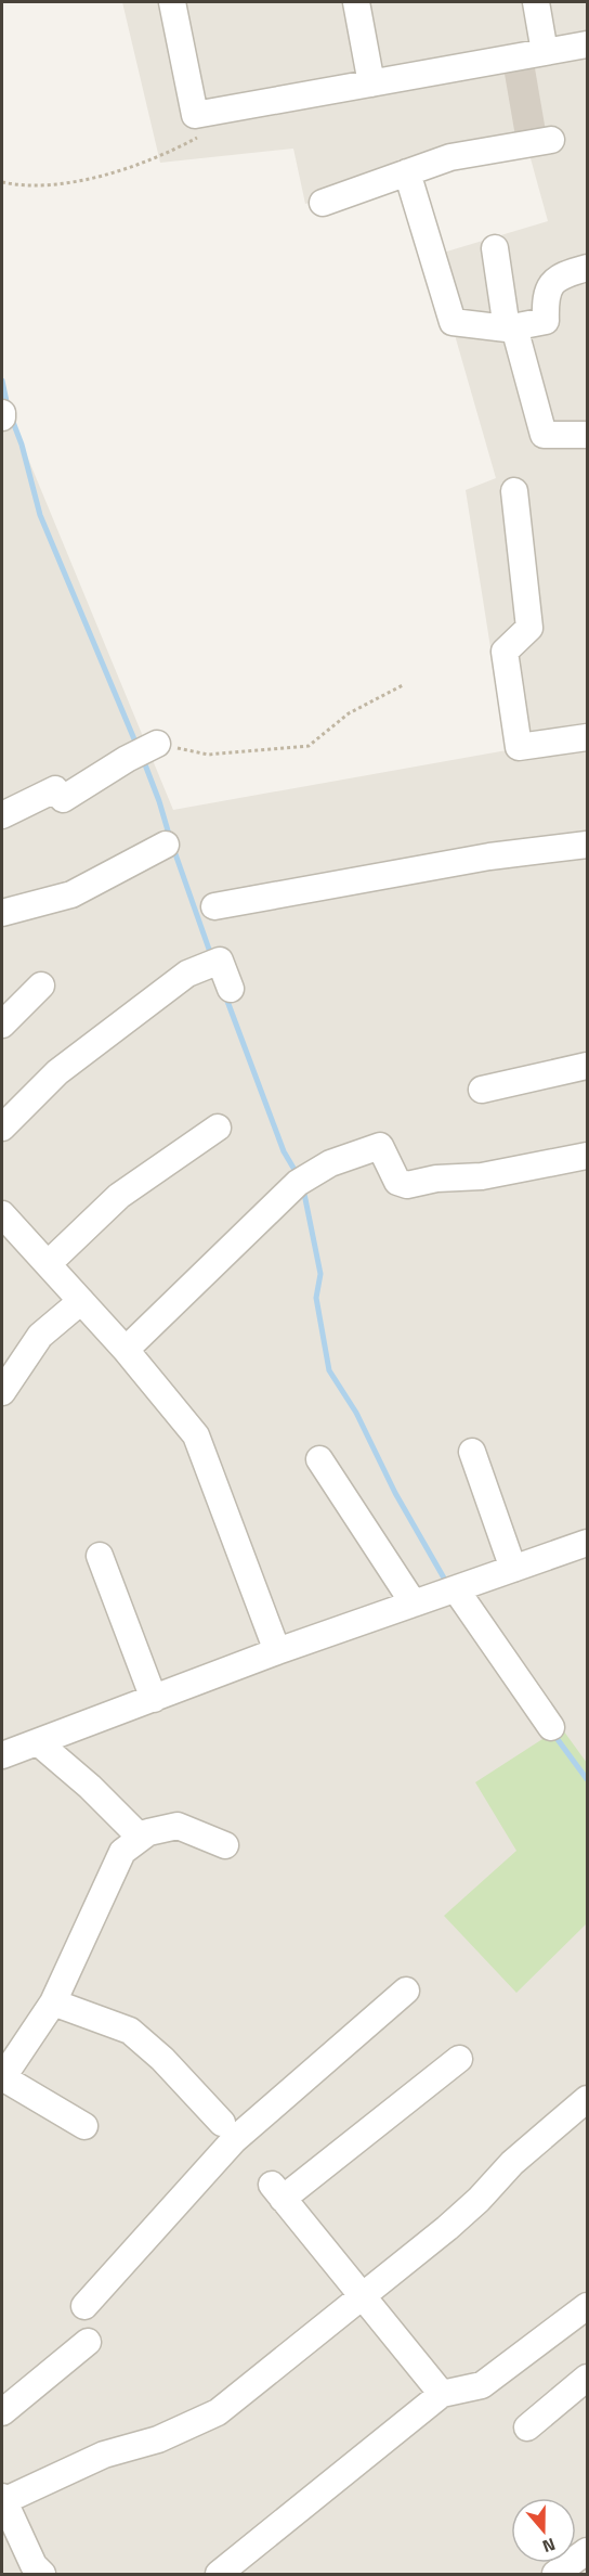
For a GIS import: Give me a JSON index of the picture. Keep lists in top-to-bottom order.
{
  "north": "bottom"
}
